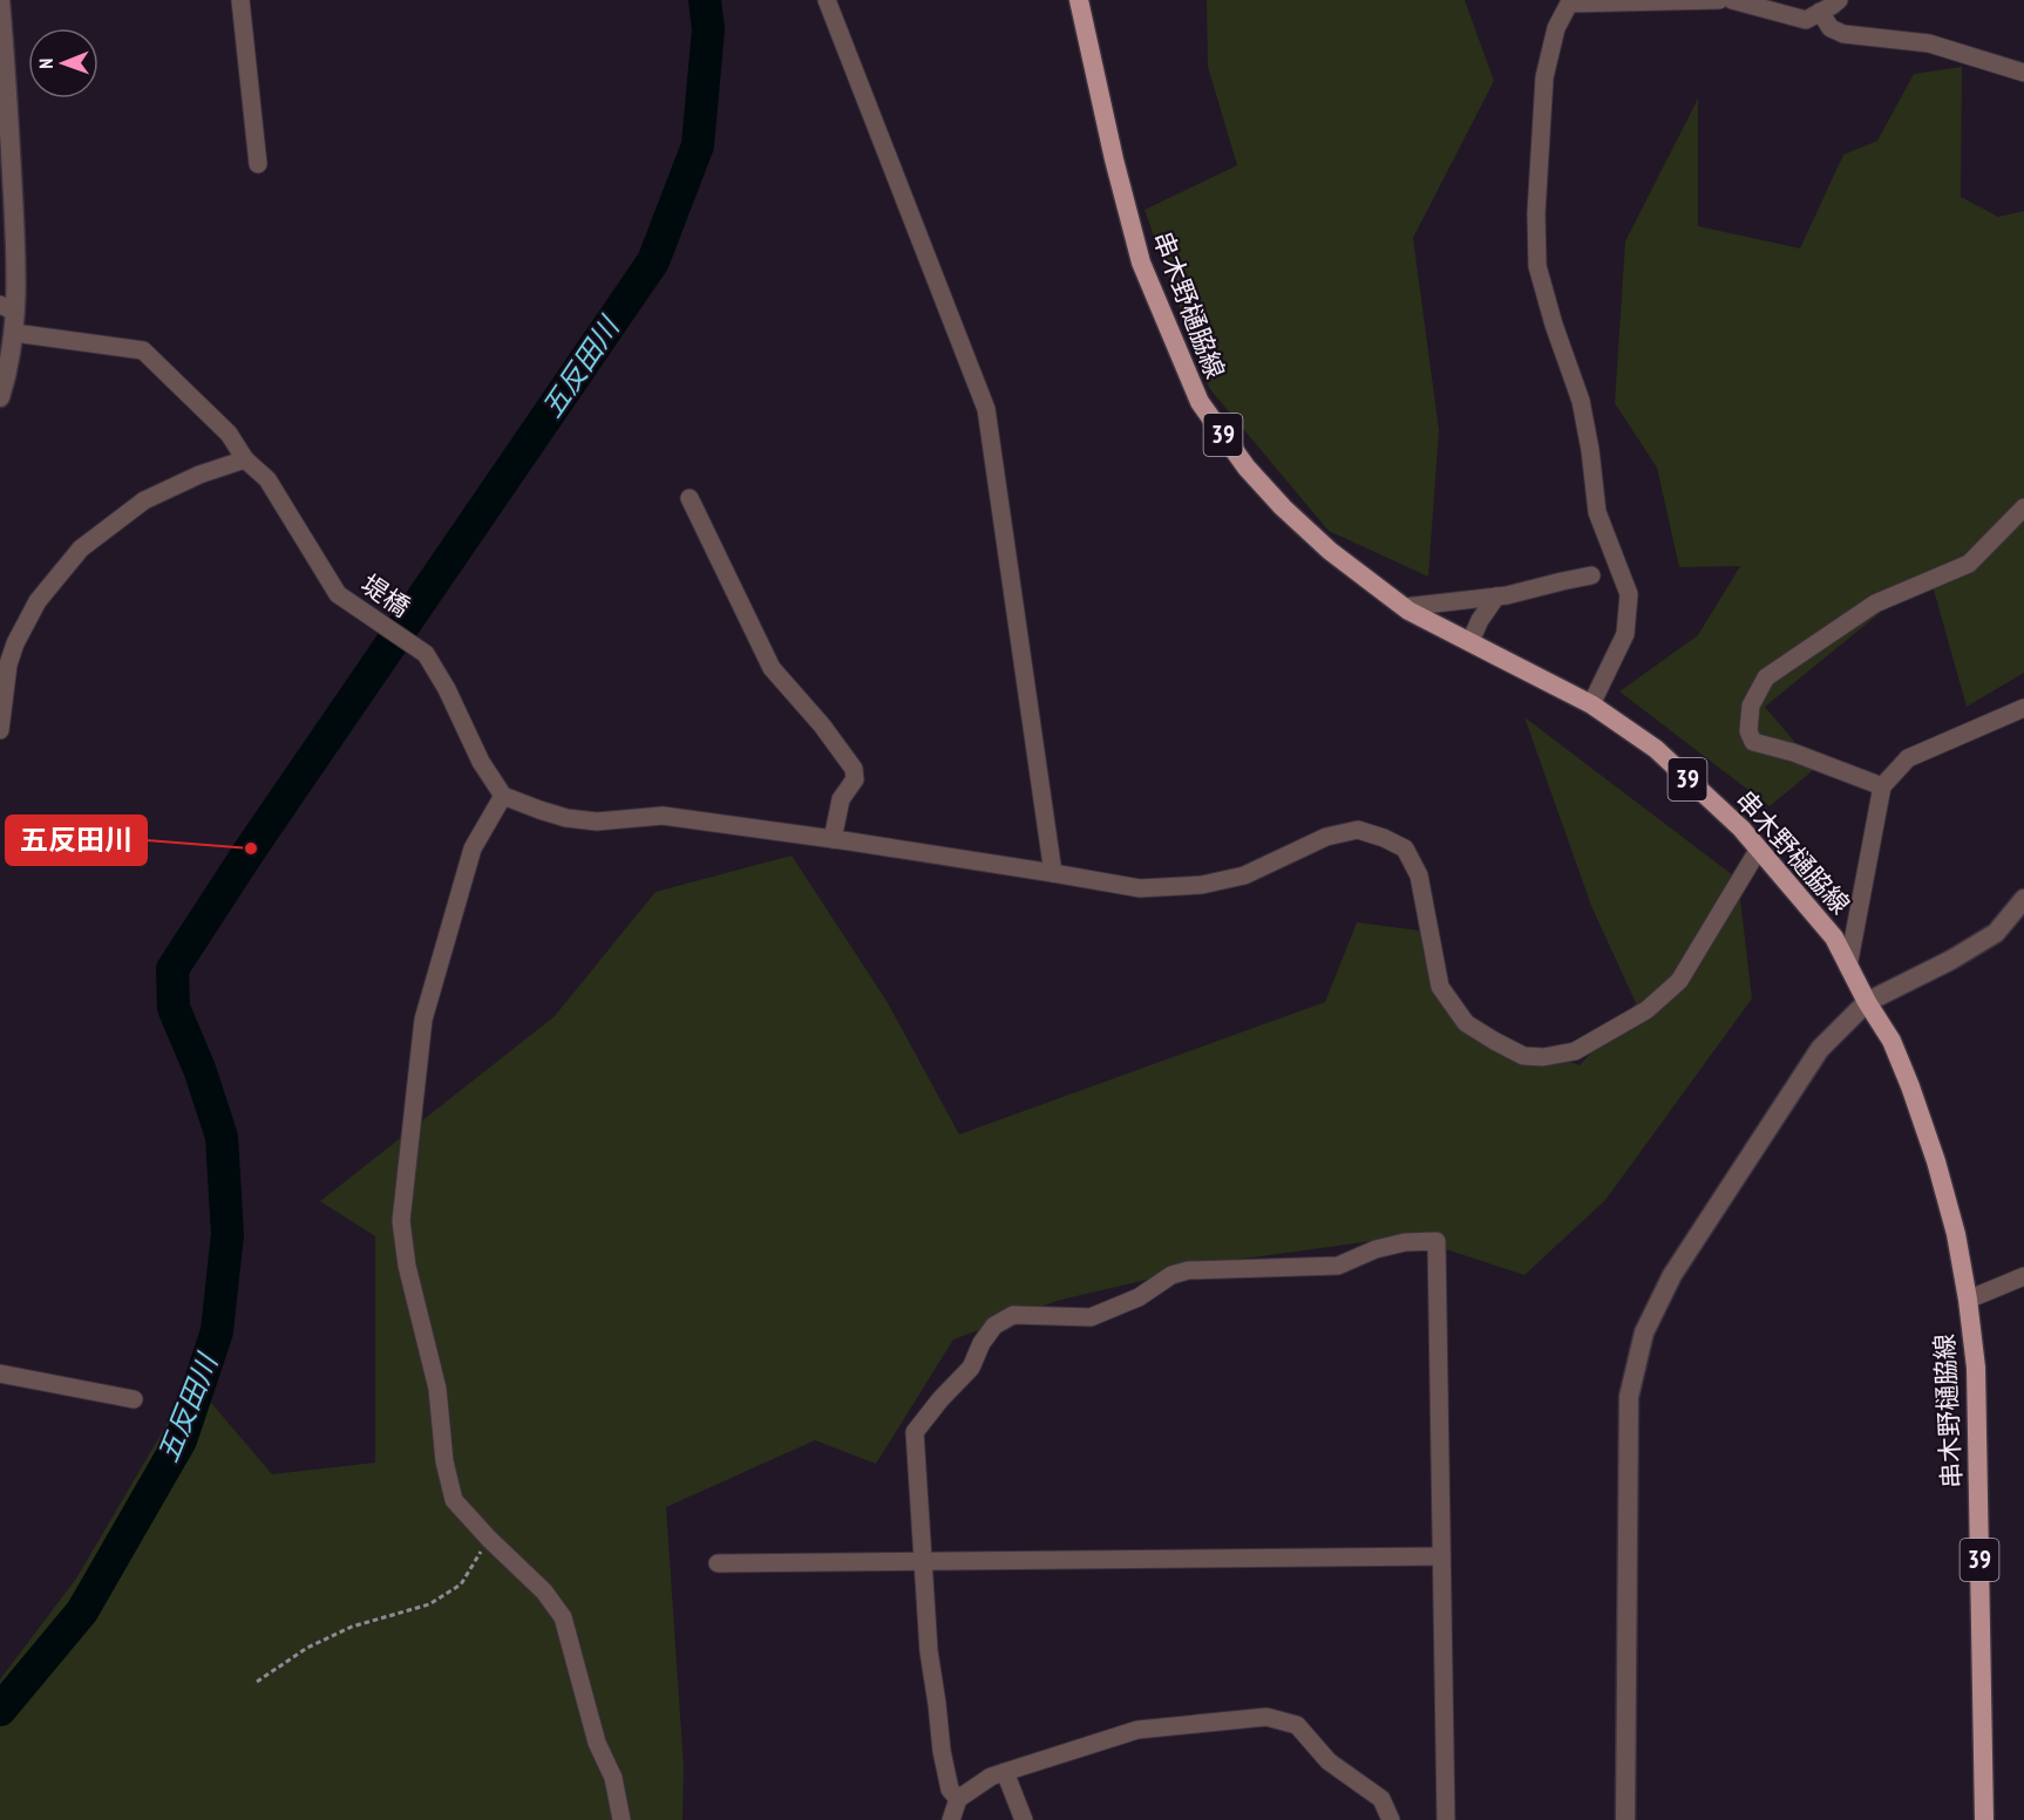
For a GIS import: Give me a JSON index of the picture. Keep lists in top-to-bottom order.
{
  "streets": {
    "main road": ["串木野樋脇線", "39"],
    "street": ["堤橋"]
  },
  "water": ["五反田川"],
  "places": ["五反田川"],
  "north": "left"
}
